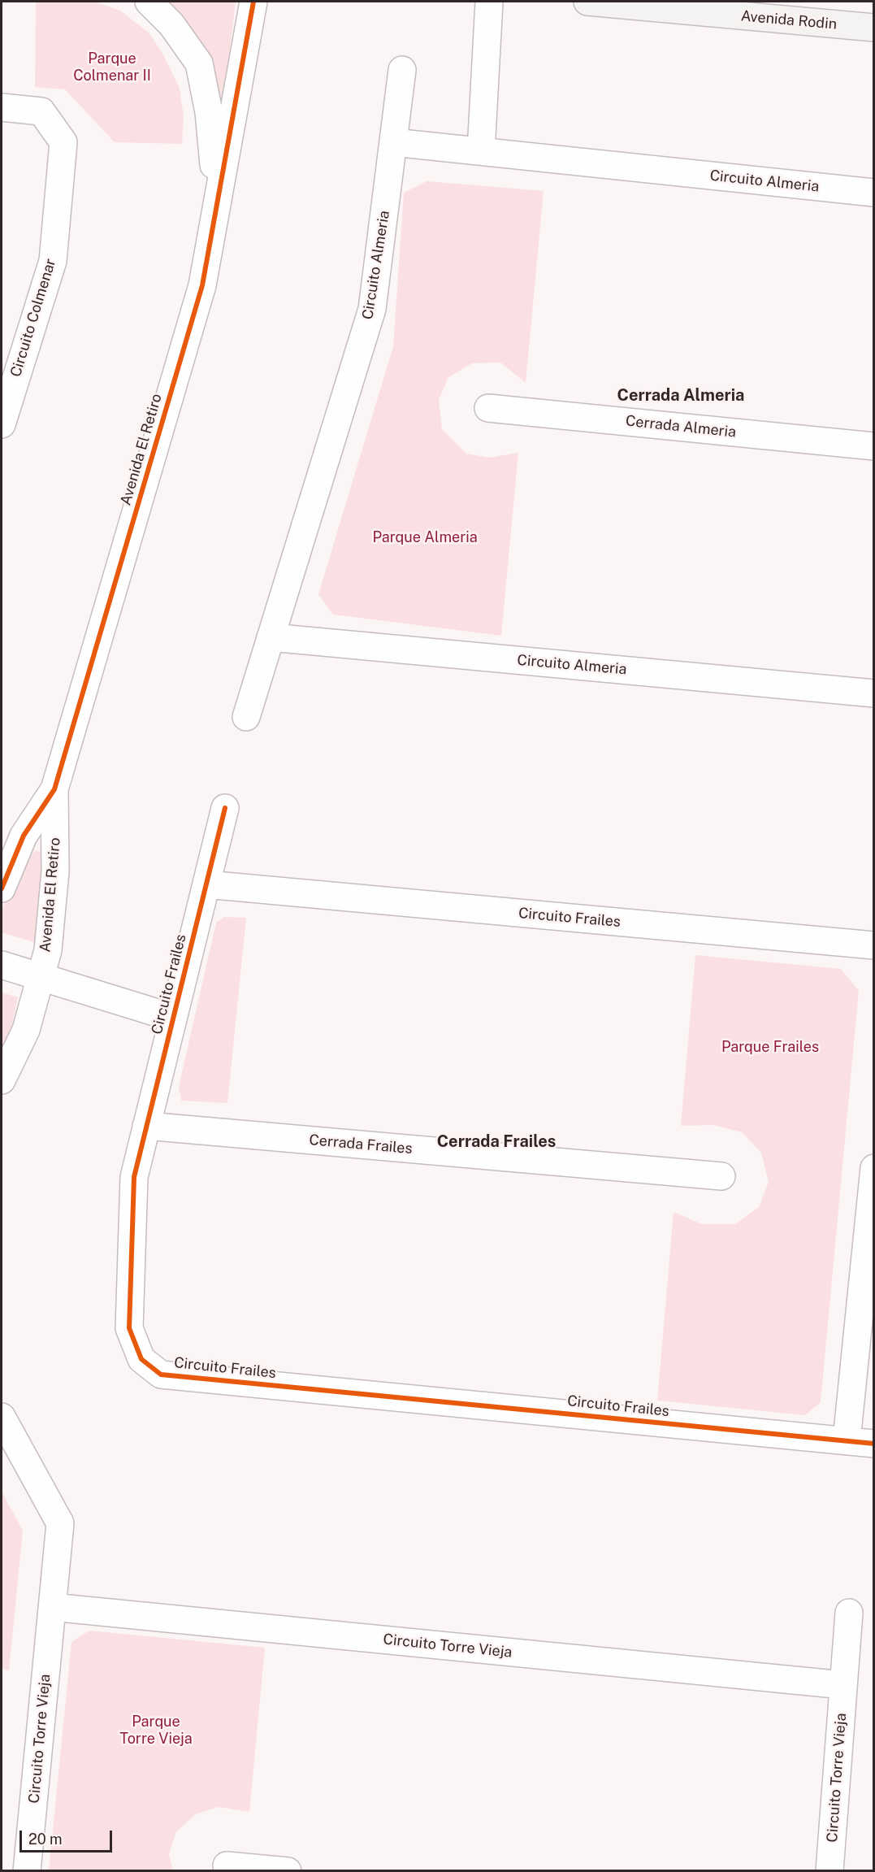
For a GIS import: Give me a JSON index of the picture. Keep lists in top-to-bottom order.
{
  "streets": {
    "main road": ["Avenida Rodin"],
    "street": [
      "Circuito Almeria",
      "Circuito Colmenar",
      "Cerrada Almeria",
      "Avenida El Retiro",
      "Circuito Frailes",
      "Cerrada Frailes",
      "Circuito Torre Vieja"
    ]
  },
  "crossings": [
    ["Avenida El Retiro", "Circuito Frailes"],
    ["Circuito Frailes", "Cerrada Frailes"]
  ],
  "districts": ["Cerrada Almeria", "Cerrada Frailes"],
  "parks": [
    "Parque Colmenar II",
    "Parque Almeria",
    "Parque Frailes",
    "Parque Torre Vieja"
  ],
  "scale_bar": "20 m"
}
